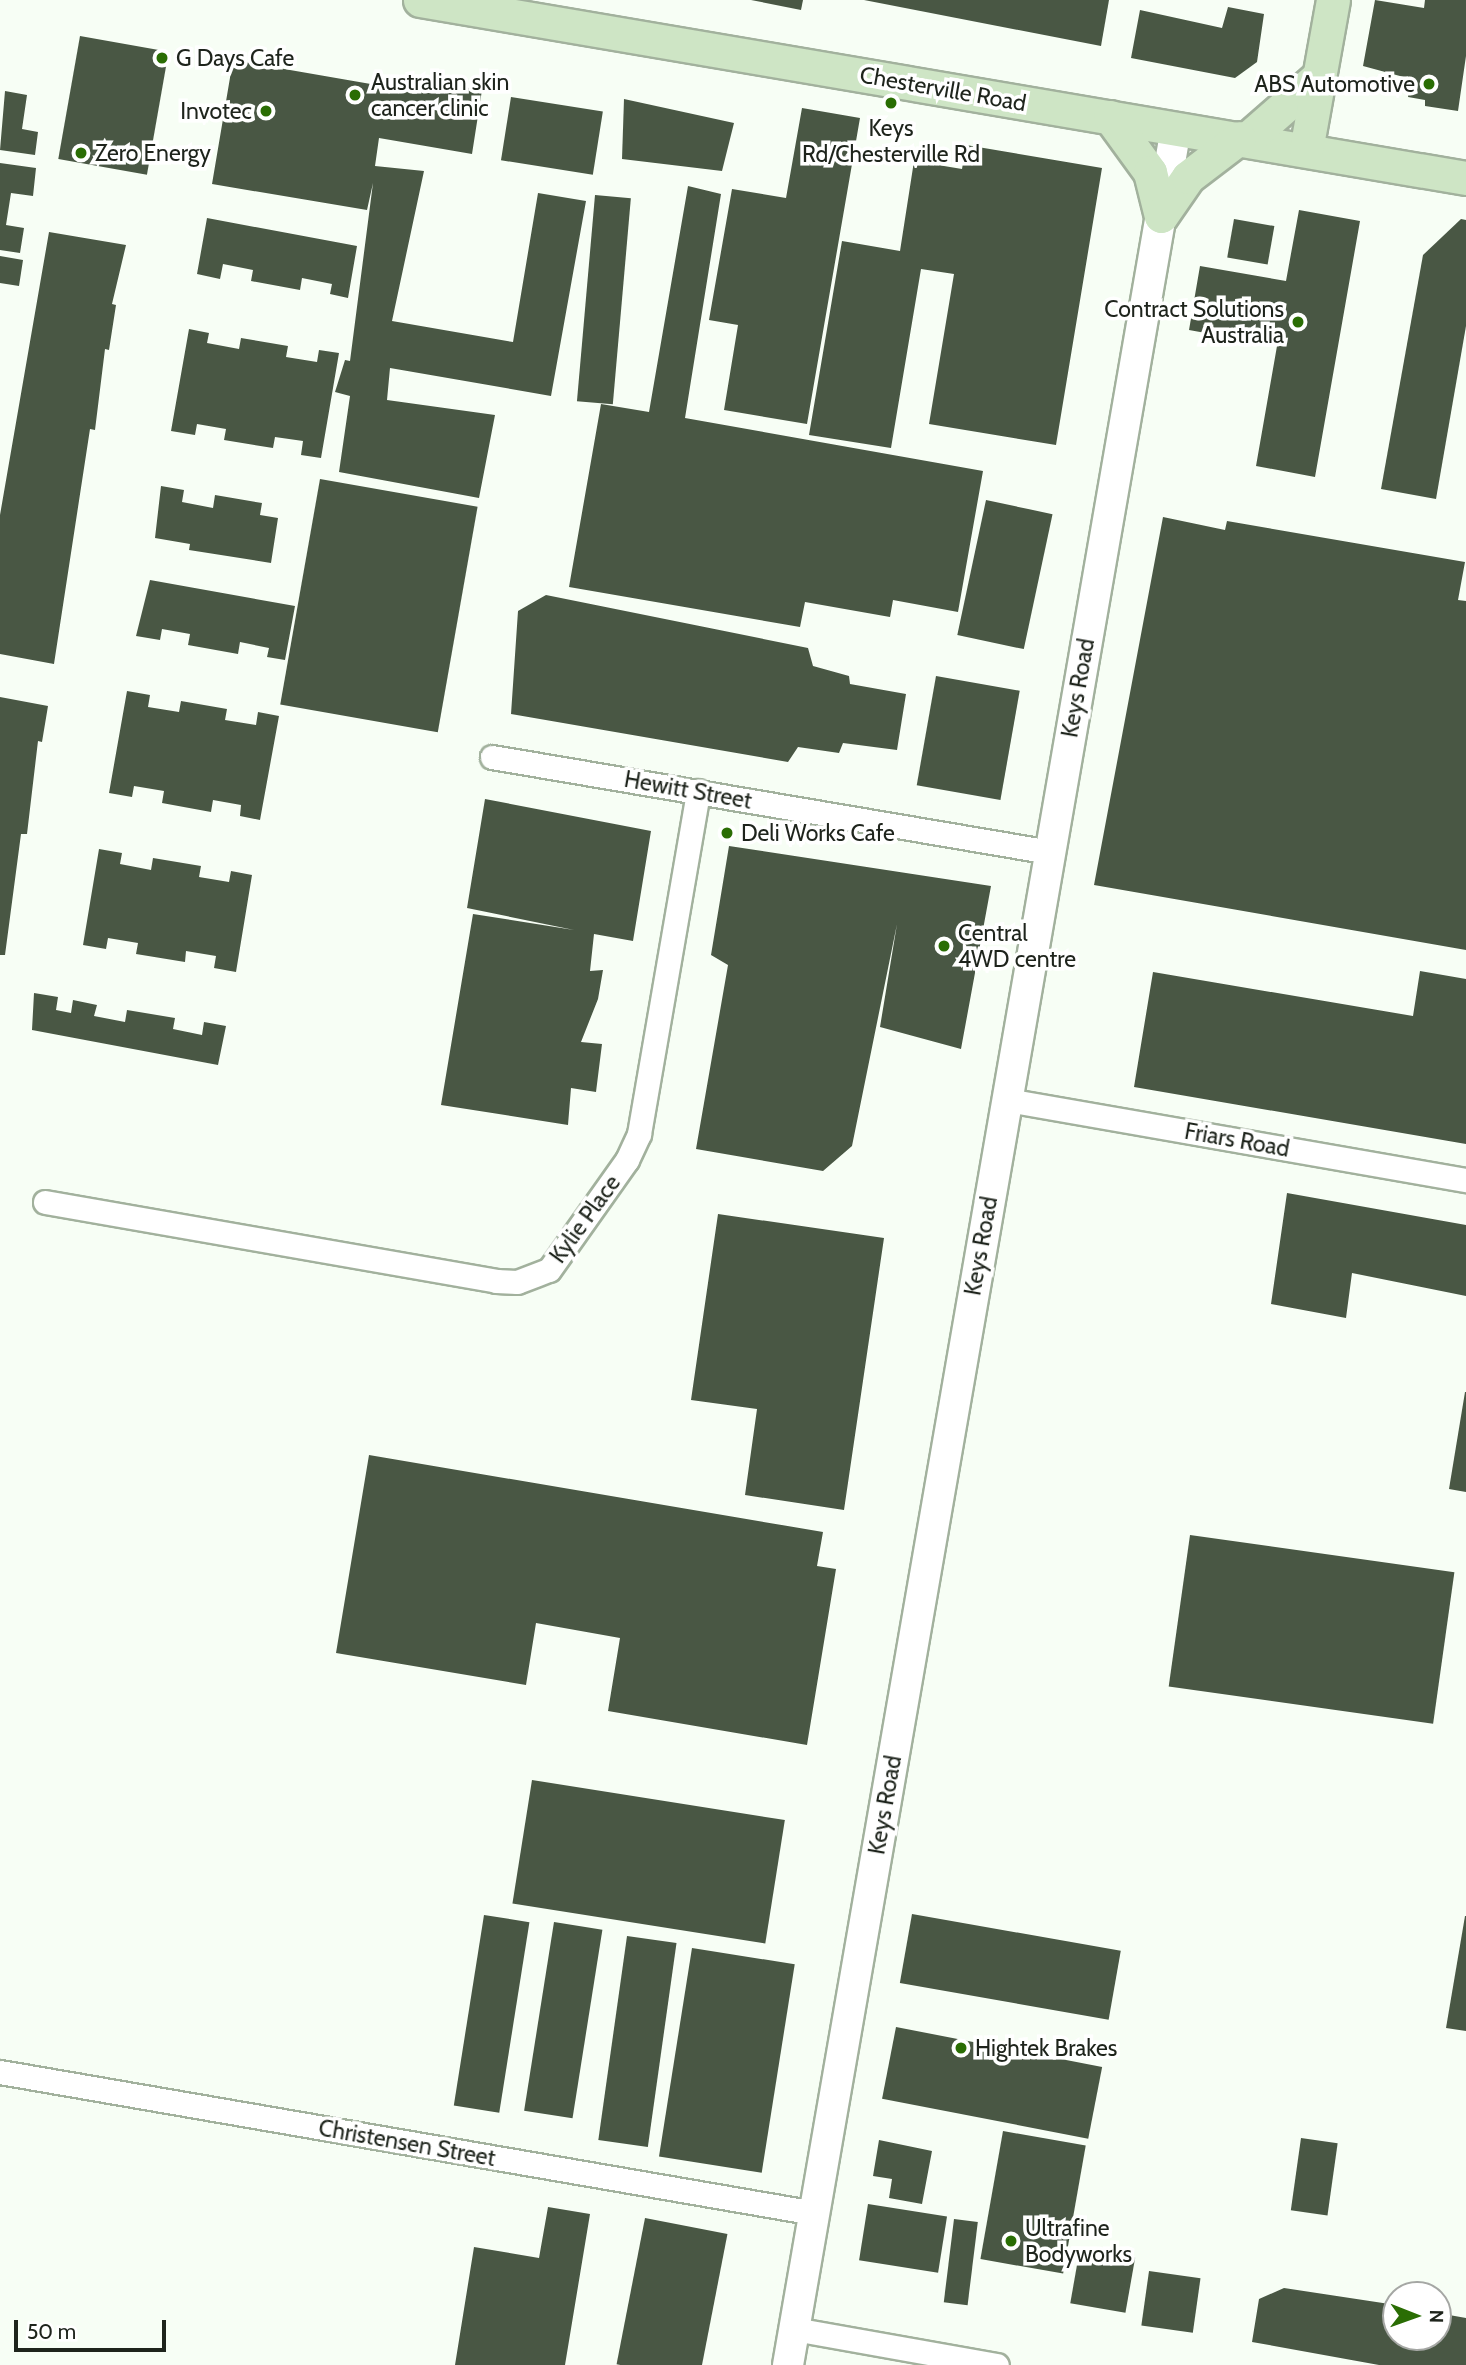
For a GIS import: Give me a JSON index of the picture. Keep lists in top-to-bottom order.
{
  "streets": {
    "main road": ["Chesterville Road"],
    "street": [
      "Keys Road",
      "Hewitt Street",
      "Friars Road",
      "Kylie Place",
      "Christensen Street"
    ]
  },
  "crossings": [
    ["Chesterville Road", "Keys Road"],
    ["Keys Road", "Hewitt Street"],
    ["Keys Road", "Friars Road"],
    ["Keys Road", "Christensen Street"],
    ["Hewitt Street", "Kylie Place"]
  ],
  "places": [
    "G Days Cafe",
    "ABS Automotive",
    "Australian skin cancer clinic",
    "Keys Rd/Chesterville Rd",
    "Invotec",
    "Zero Energy",
    "Contract Solutions Australia",
    "Deli Works Cafe",
    "Central 4WD centre",
    "Hightek Brakes",
    "Ultrafine Bodyworks"
  ],
  "scale_bar": "50 m",
  "north": "right"
}
